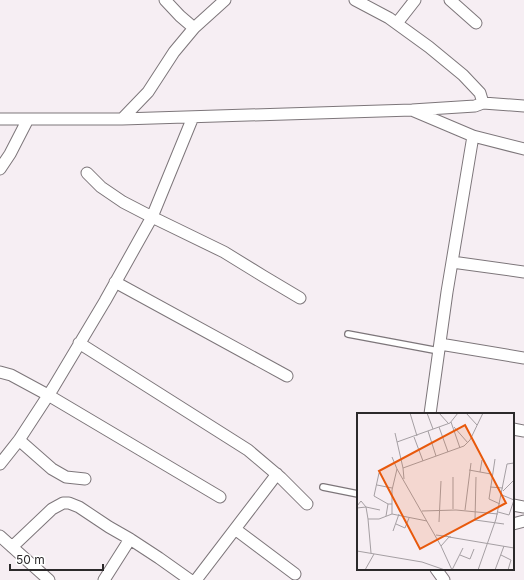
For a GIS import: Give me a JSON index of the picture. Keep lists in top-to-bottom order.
{
  "scale_bar": "50 m"
}
